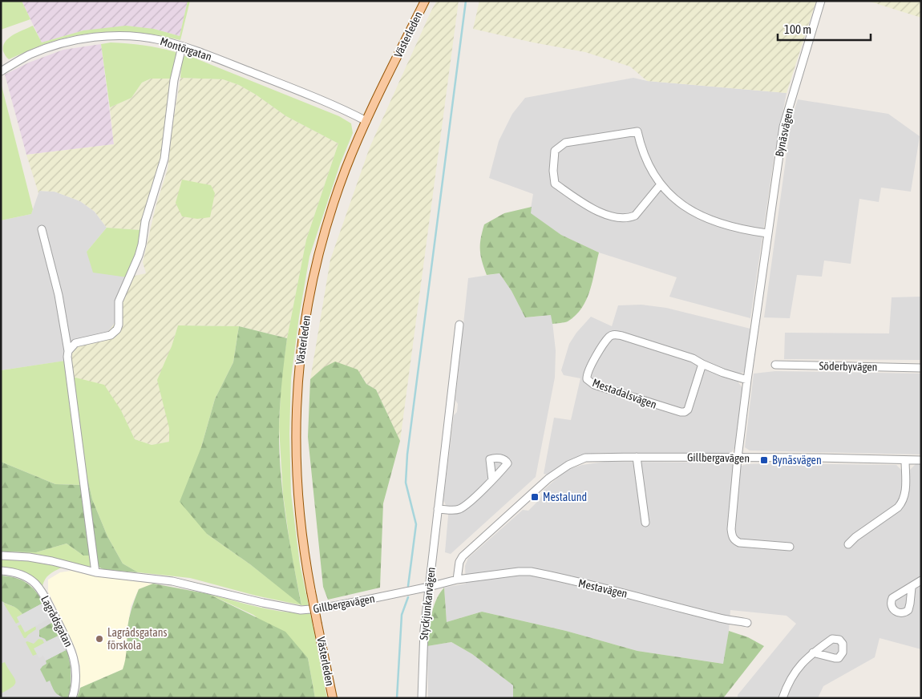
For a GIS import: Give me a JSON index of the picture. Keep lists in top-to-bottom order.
{
  "streets": {
    "main road": ["Västerleden"],
    "street": [
      "Montörgatan",
      "Bynäsvägen",
      "Söderbyvägen",
      "Mestadalsvägen",
      "Gillbergavägen",
      "Mestavägen",
      "Styckjunkarvägen",
      "Lagrådsgatan"
    ]
  },
  "crossings": [
    ["Västerleden", "Montörgatan"],
    ["Bynäsvägen", "Mestadalsvägen"],
    ["Bynäsvägen", "Gillbergavägen"],
    ["Gillbergavägen", "Mestavägen"],
    ["Gillbergavägen", "Styckjunkarvägen"]
  ],
  "places": {
    "transit": ["Bynäsvägen", "Mestalund"],
    "other": ["Lagrådsgatans förskola"]
  },
  "scale_bar": "100 m"
}
